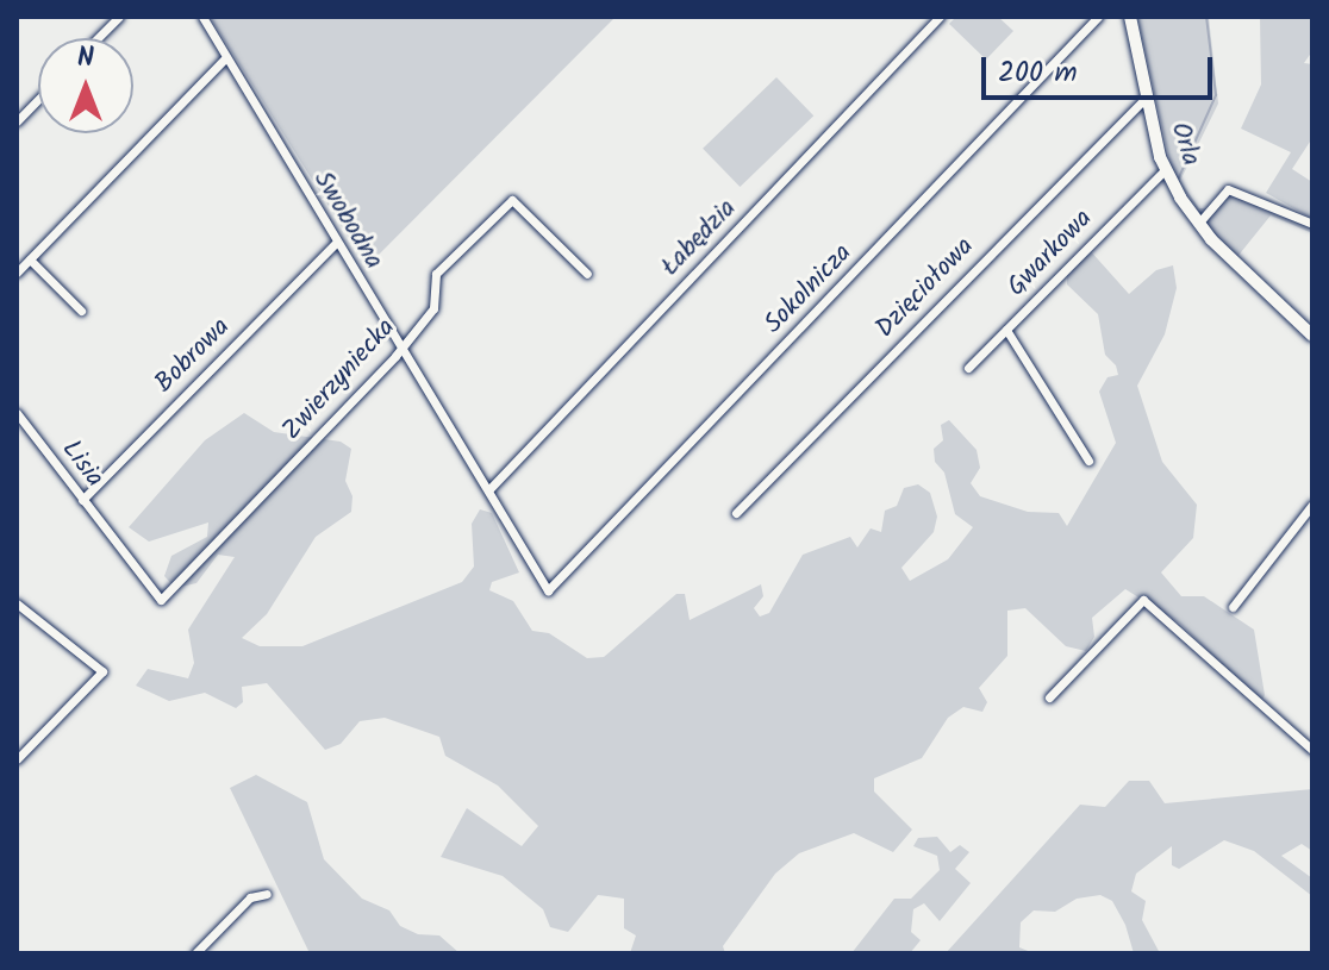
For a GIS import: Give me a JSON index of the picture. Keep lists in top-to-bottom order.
{
  "streets": {
    "street": [
      "Orla",
      "Swobodna",
      "Łabędzia",
      "Gwarkowa",
      "Dzięciołowa",
      "Sokolnicza",
      "Bobrowa",
      "Zwierzyniecka",
      "Lisia"
    ]
  },
  "crossings": [
    ["Orla", "Gwarkowa"],
    ["Orla", "Dzięciołowa"],
    ["Swobodna", "Łabędzia"],
    ["Swobodna", "Sokolnicza"],
    ["Swobodna", "Bobrowa"],
    ["Swobodna", "Zwierzyniecka"],
    ["Bobrowa", "Lisia"],
    ["Zwierzyniecka", "Lisia"]
  ],
  "scale_bar": "200 m",
  "north": "top"
}
